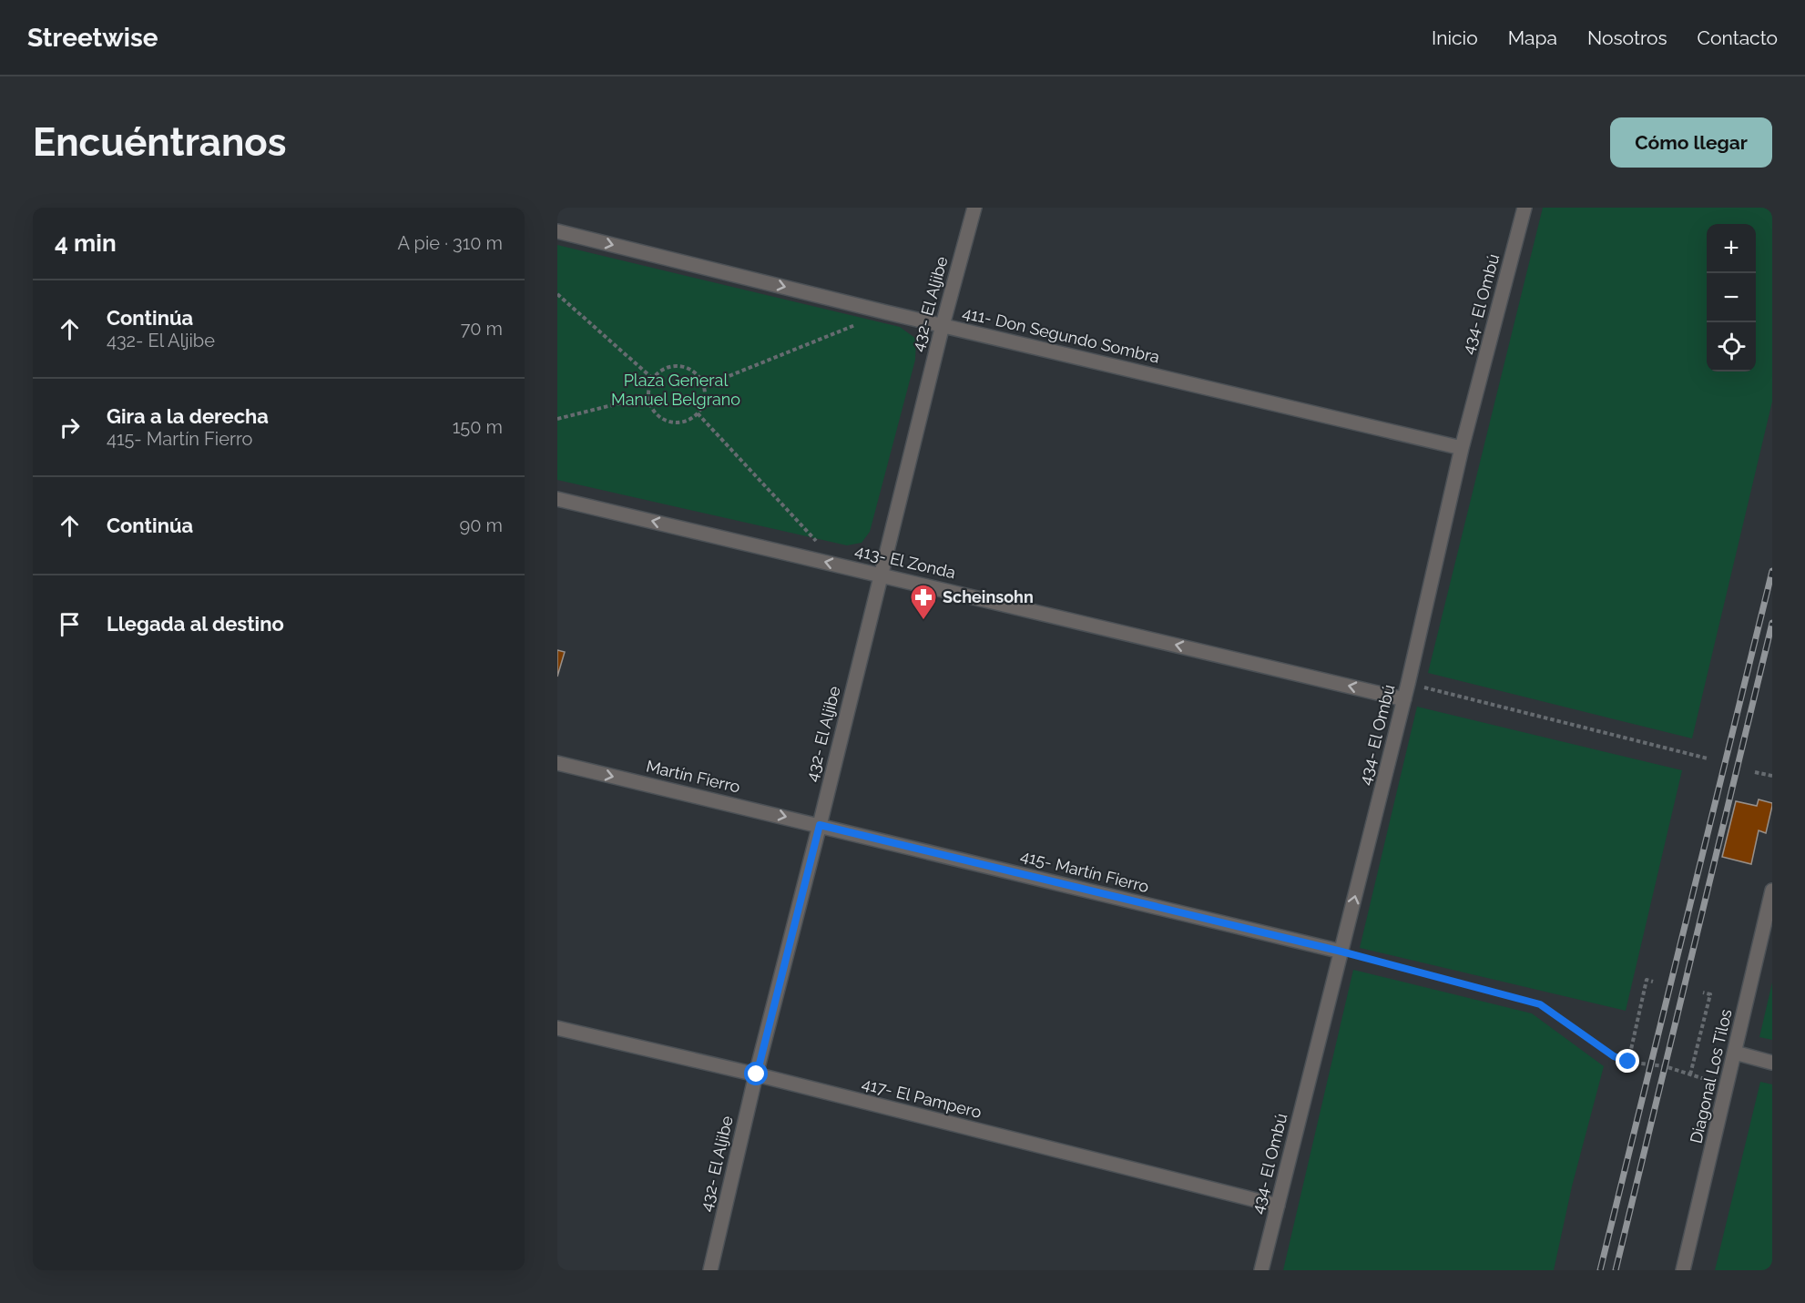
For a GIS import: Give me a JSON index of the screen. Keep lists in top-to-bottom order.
{
  "streets": {
    "street": [
      "432- El Aljibe",
      "434- El Ombú",
      "411- Don Segundo Sombra",
      "413- El Zonda",
      "Martín Fierro",
      "415- Martín Fierro",
      "Diagonal Los Tilos",
      "417- El Pampero"
    ]
  },
  "crossings": [
    ["432- El Aljibe", "411- Don Segundo Sombra"],
    ["432- El Aljibe", "413- El Zonda"],
    ["432- El Aljibe", "Martín Fierro"],
    ["432- El Aljibe", "415- Martín Fierro"],
    ["432- El Aljibe", "417- El Pampero"],
    ["434- El Ombú", "411- Don Segundo Sombra"],
    ["434- El Ombú", "413- El Zonda"],
    ["434- El Ombú", "415- Martín Fierro"],
    ["434- El Ombú", "417- El Pampero"],
    ["Martín Fierro", "415- Martín Fierro"]
  ],
  "one_way": ["411- Don Segundo Sombra", "413- El Zonda", "Martín Fierro"],
  "parks": ["Plaza General Manuel Belgrano"],
  "places": {
    "pharmacy": ["Scheinsohn"]
  },
  "page": {
    "header": "Streetwise",
    "nav": [
      "Inicio",
      "Mapa",
      "Nosotros",
      "Contacto"
    ],
    "buttons": "Cómo llegar",
    "title": "Encuéntranos",
    "heading": ["4 min", "A pie · 310 m"],
    "map_buttons": ["+", "−"],
    "list": [
      ["Continúa", "432- El Aljibe", "70 m"],
      ["Gira a la derecha", "415- Martín Fierro", "150 m"],
      ["Continúa", "90 m"],
      "Llegada al destino"
    ]
  }
}
